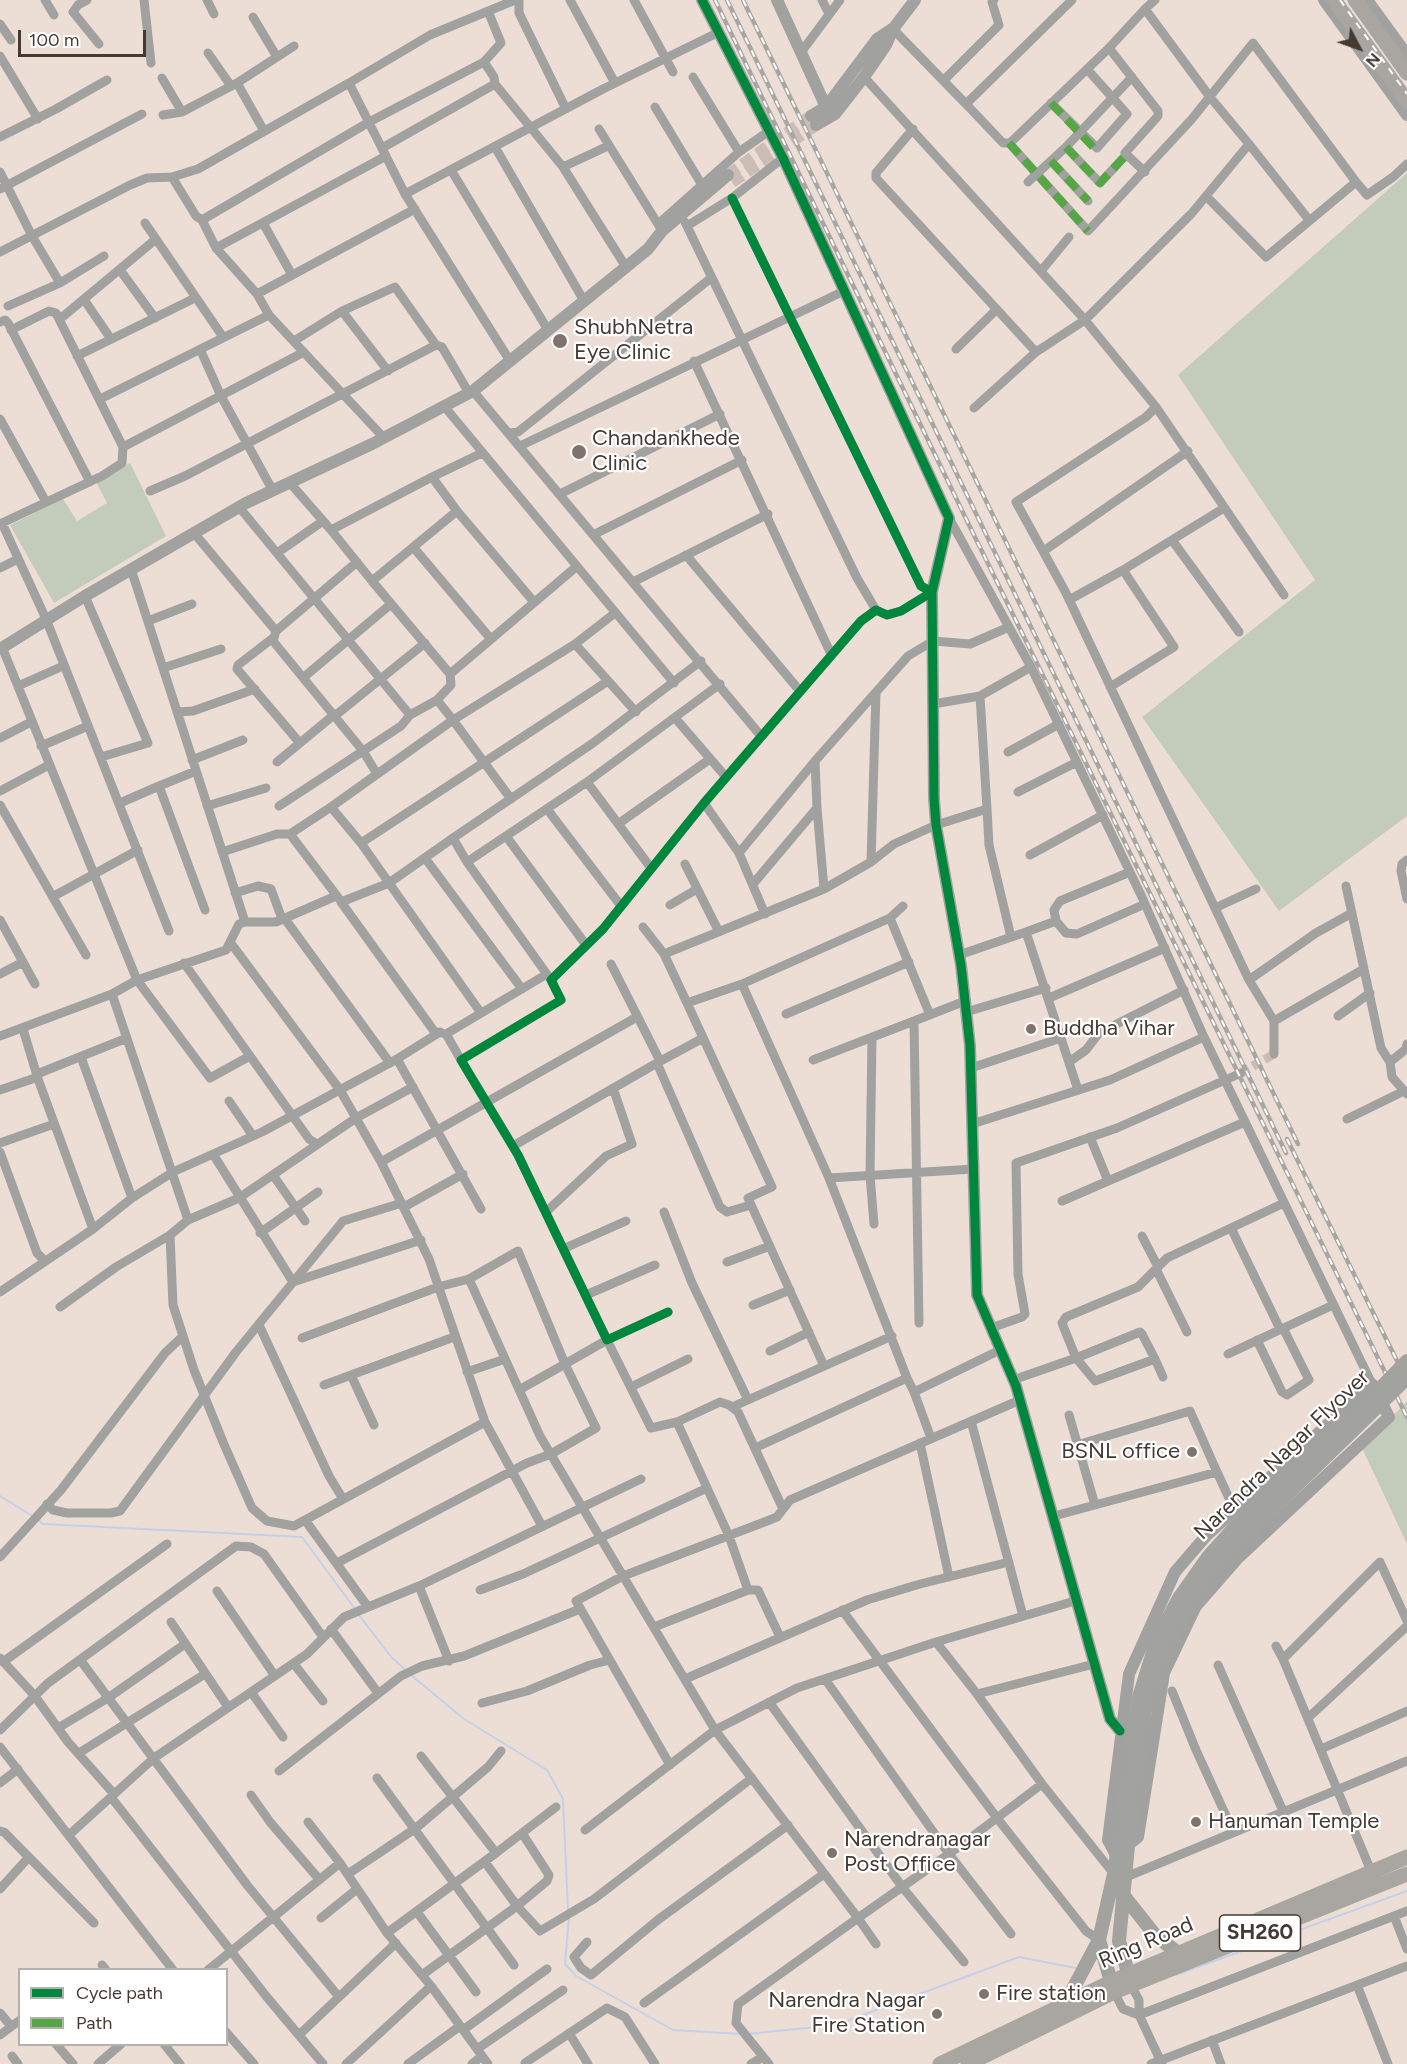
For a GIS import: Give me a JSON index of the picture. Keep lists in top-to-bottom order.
{
  "streets": {
    "highway": ["SH260", "Ring Road"],
    "main road": ["Narendra Nagar Flyover"]
  },
  "places": [
    "ShubhNetra Eye Clinic",
    "Chandankhede Clinic",
    "Buddha Vihar",
    "BSNL office",
    "Hanuman Temple",
    "Narendranagar Post Office",
    "Fire station",
    "Narendra Nagar Fire Station"
  ],
  "legend": ["Cycle path", "Path"],
  "scale_bar": "100 m",
  "north": "bottom right"
}
